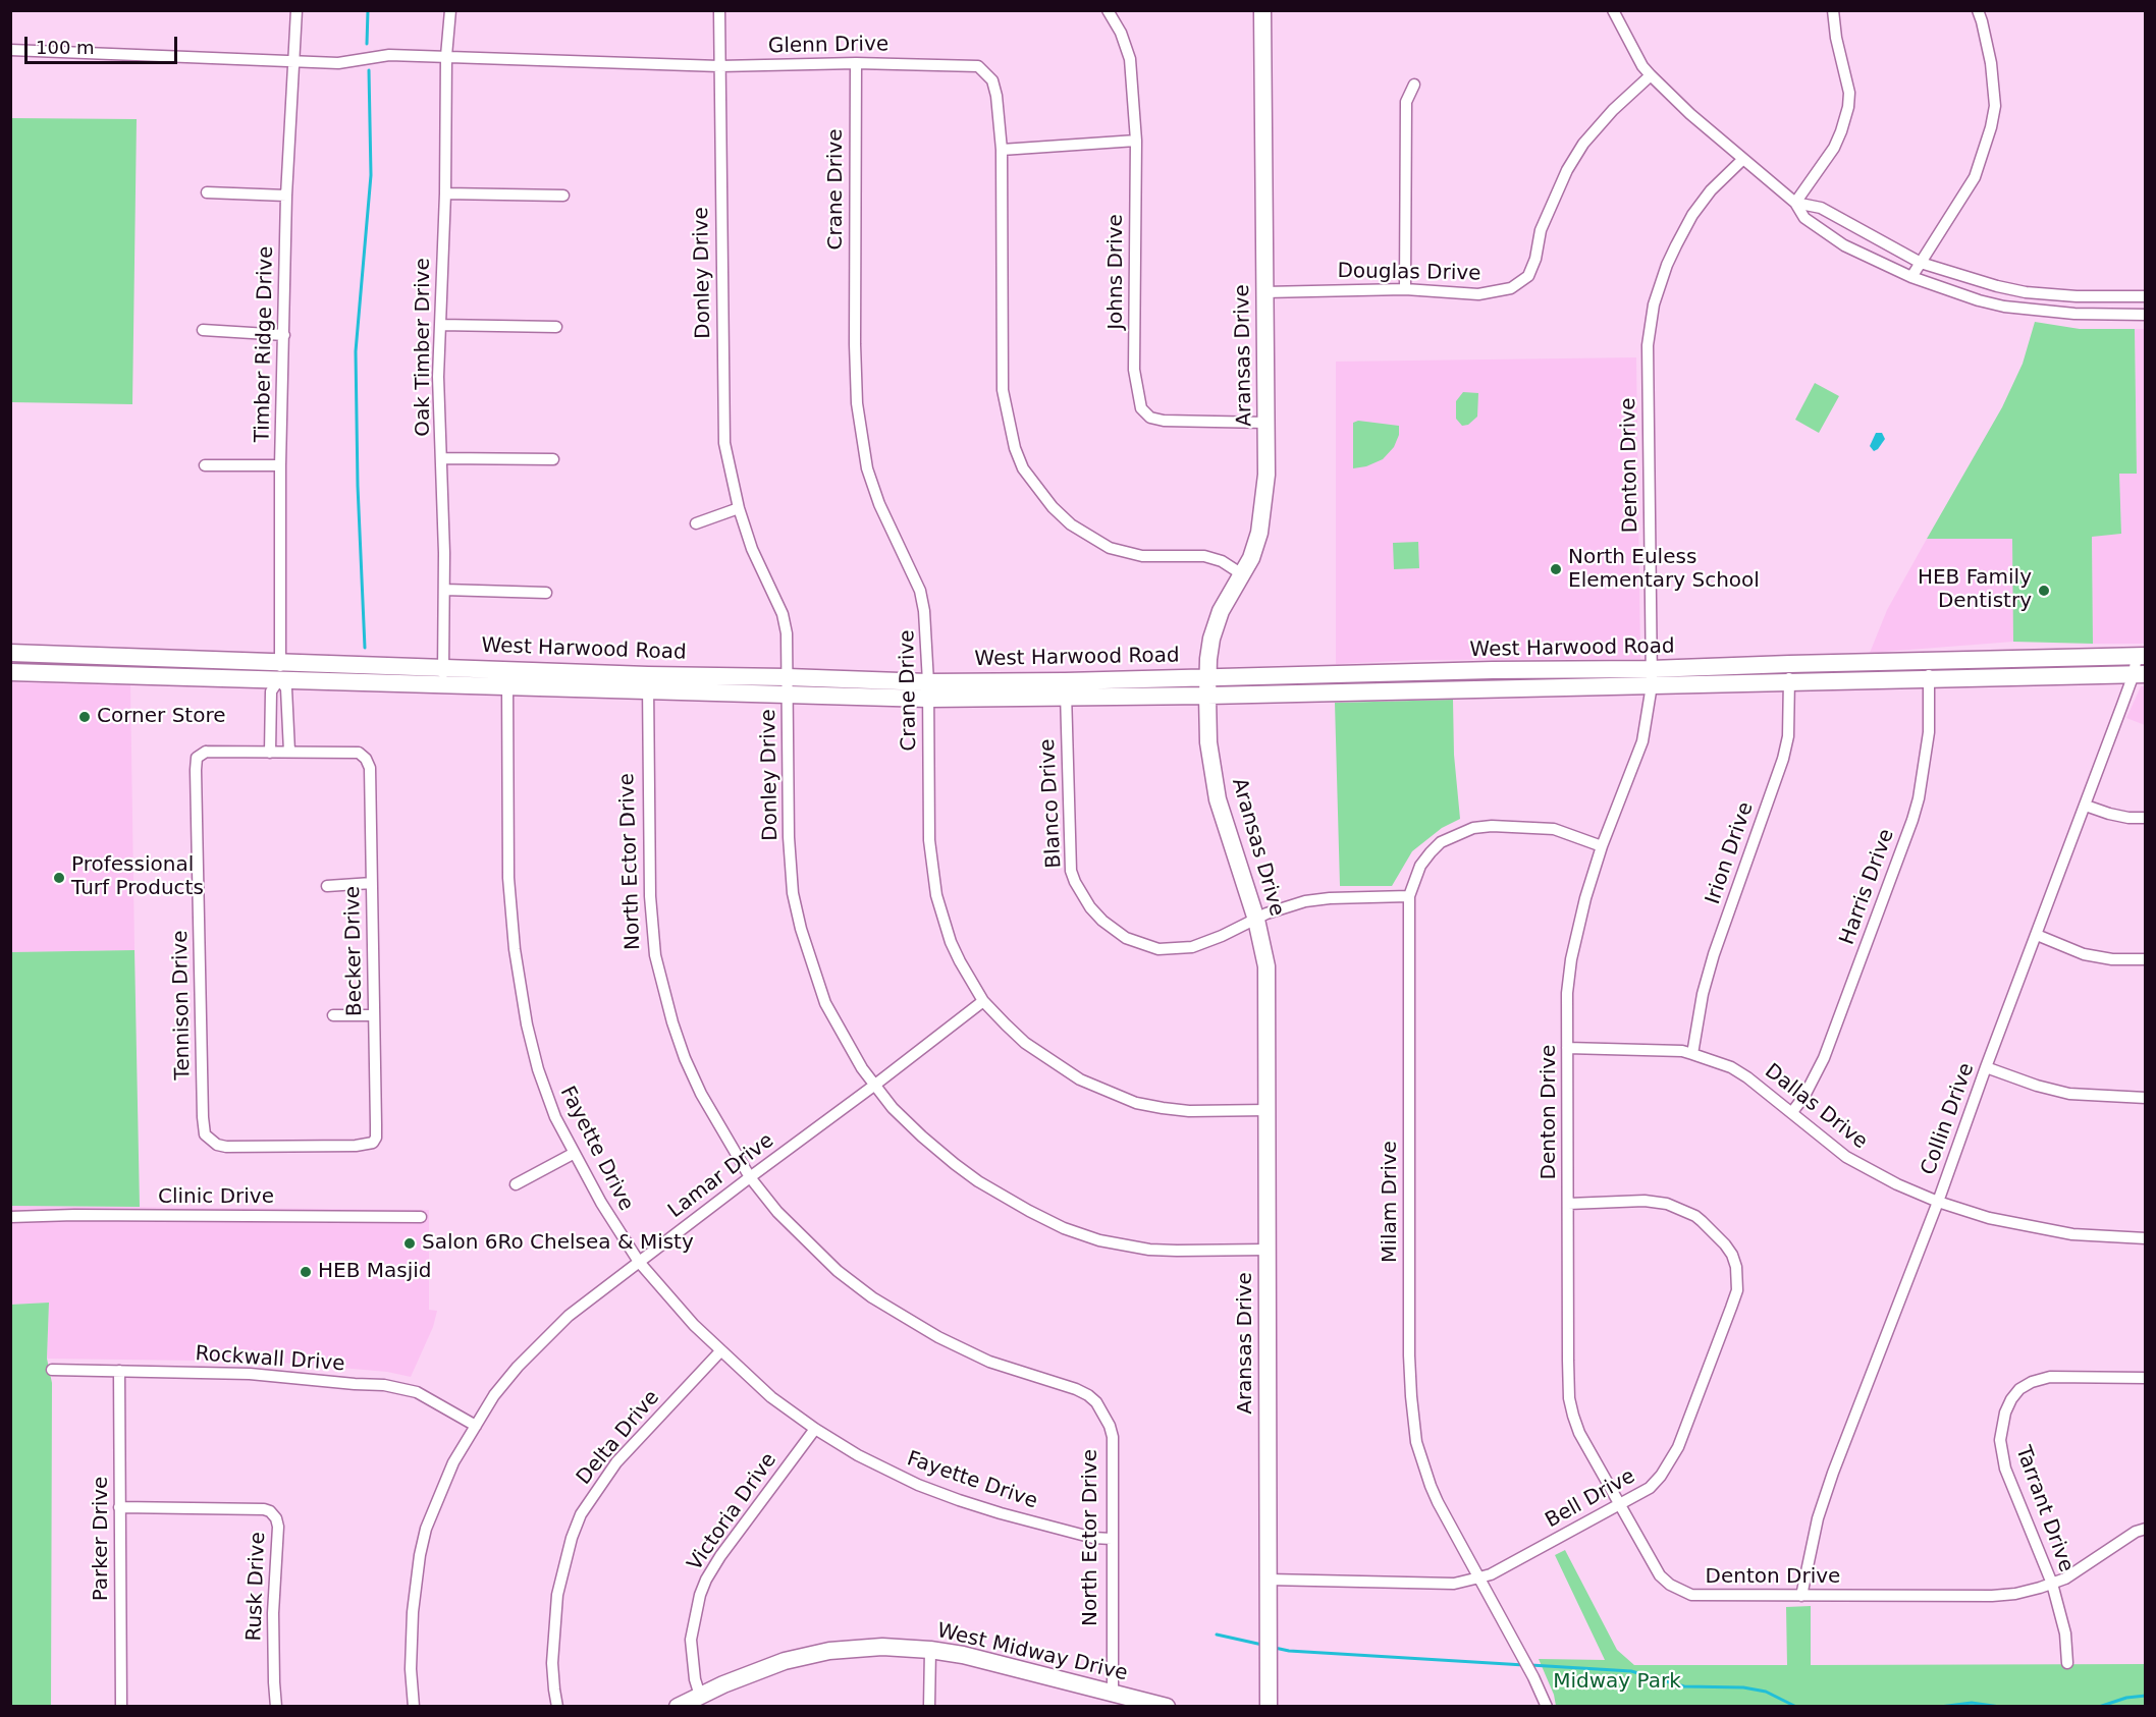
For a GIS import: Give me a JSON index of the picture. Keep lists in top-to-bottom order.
{
  "streets": {
    "main road": ["Aransas Drive", "West Harwood Road", "West Midway Drive"],
    "street": [
      "Glenn Drive",
      "Crane Drive",
      "Johns Drive",
      "Donley Drive",
      "Douglas Drive",
      "Timber Ridge Drive",
      "Oak Timber Drive",
      "Denton Drive",
      "Blanco Drive",
      "Irion Drive",
      "North Ector Drive",
      "Harris Drive",
      "Becker Drive",
      "Tennison Drive",
      "Dallas Drive",
      "Collin Drive",
      "Fayette Drive",
      "Lamar Drive",
      "Clinic Drive",
      "Milam Drive",
      "Rockwall Drive",
      "Delta Drive",
      "Bell Drive",
      "Tarrant Drive",
      "Victoria Drive",
      "Parker Drive",
      "Rusk Drive"
    ]
  },
  "crossings": [
    ["Glenn Drive", "Crane Drive"],
    ["Glenn Drive", "Donley Drive"],
    ["Glenn Drive", "Timber Ridge Drive"],
    ["Glenn Drive", "Oak Timber Drive"],
    ["Glenn Drive", "Aransas Drive"],
    ["Crane Drive", "Aransas Drive"],
    ["Crane Drive", "West Harwood Road"],
    ["Crane Drive", "Lamar Drive"],
    ["Johns Drive", "Aransas Drive"],
    ["Donley Drive", "Aransas Drive"],
    ["Donley Drive", "West Harwood Road"],
    ["Donley Drive", "Lamar Drive"],
    ["Douglas Drive", "Aransas Drive"],
    ["Timber Ridge Drive", "West Harwood Road"],
    ["Oak Timber Drive", "West Harwood Road"],
    ["Aransas Drive", "West Harwood Road"],
    ["Aransas Drive", "Blanco Drive"],
    ["Aransas Drive", "Bell Drive"],
    ["Denton Drive", "West Harwood Road"],
    ["Denton Drive", "Dallas Drive"],
    ["Denton Drive", "Collin Drive"],
    ["Denton Drive", "Milam Drive"],
    ["Denton Drive", "Bell Drive"],
    ["Denton Drive", "Tarrant Drive"],
    ["West Harwood Road", "Blanco Drive"],
    ["West Harwood Road", "Irion Drive"],
    ["West Harwood Road", "North Ector Drive"],
    ["West Harwood Road", "Harris Drive"],
    ["West Harwood Road", "Collin Drive"],
    ["West Harwood Road", "Fayette Drive"],
    ["Blanco Drive", "Milam Drive"],
    ["Irion Drive", "Dallas Drive"],
    ["North Ector Drive", "Fayette Drive"],
    ["North Ector Drive", "Lamar Drive"],
    ["North Ector Drive", "West Midway Drive"],
    ["Harris Drive", "Dallas Drive"],
    ["Becker Drive", "Tennison Drive"],
    ["Dallas Drive", "Collin Drive"],
    ["Fayette Drive", "Lamar Drive"],
    ["Fayette Drive", "Delta Drive"],
    ["Fayette Drive", "Victoria Drive"],
    ["Lamar Drive", "Rockwall Drive"],
    ["Milam Drive", "Bell Drive"],
    ["Rockwall Drive", "Parker Drive"],
    ["Victoria Drive", "West Midway Drive"],
    ["Parker Drive", "Rusk Drive"]
  ],
  "parks": ["Midway Park"],
  "places": [
    "North Euless Elementary School",
    "HEB Family Dentistry",
    "Corner Store",
    "Professional Turf Products",
    "Salon 6Ro Chelsea & Misty",
    "HEB Masjid"
  ],
  "scale_bar": "100 m"
}
